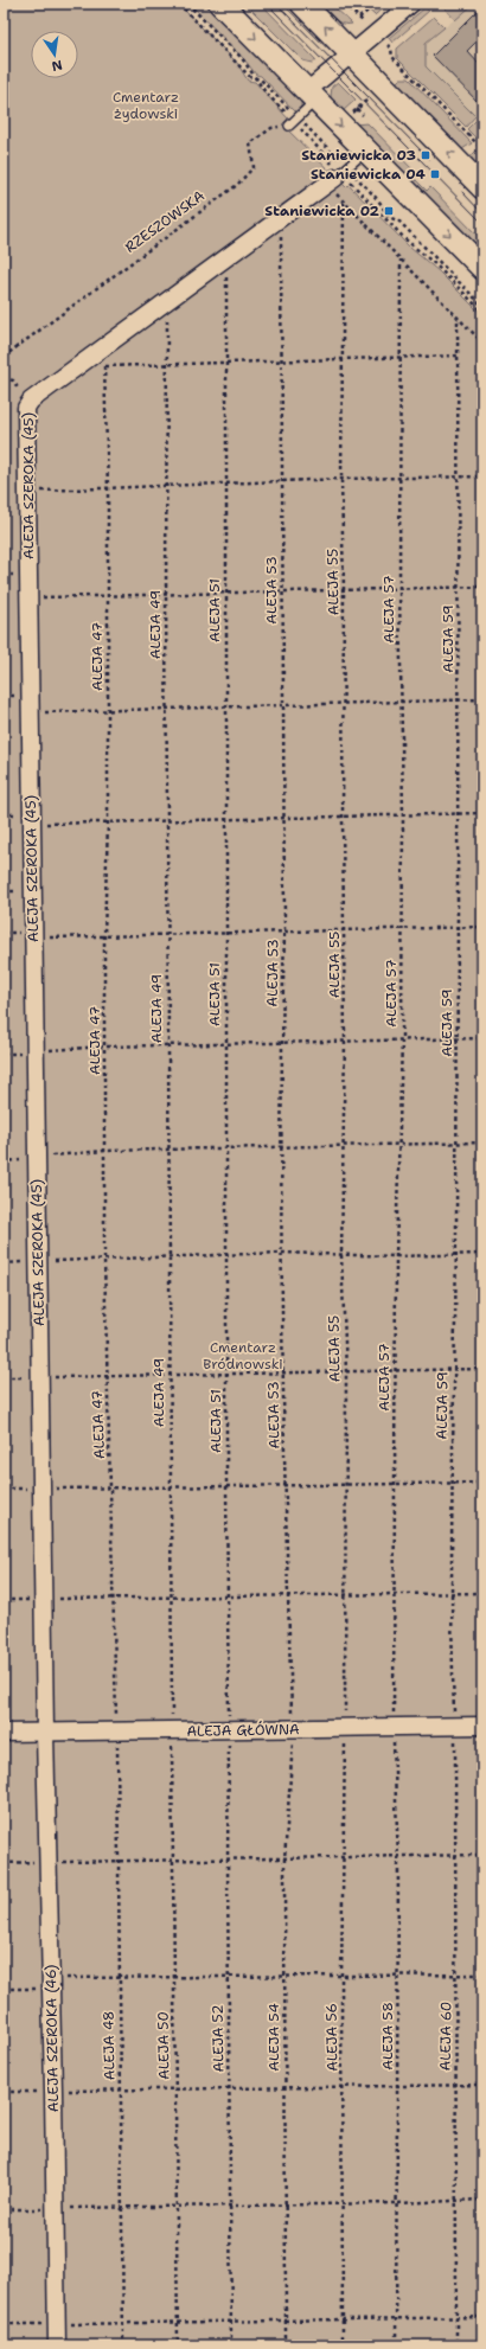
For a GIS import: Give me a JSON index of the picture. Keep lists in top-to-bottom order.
{
  "streets": {
    "street": ["ALEJA SZEROKA (45)", "ALEJA GŁÓWNA", "ALEJA SZEROKA (46)"],
    "path": [
      "RZESZOWSKA",
      "ALEJA 55",
      "ALEJA 53",
      "ALEJA 57",
      "ALEJA 51",
      "ALEJA 49",
      "ALEJA 59",
      "ALEJA 47",
      "ALEJA 58",
      "ALEJA 60",
      "ALEJA 54",
      "ALEJA 56",
      "ALEJA 52",
      "ALEJA 48",
      "ALEJA 50"
    ]
  },
  "crossings": [
    ["ALEJA SZEROKA (45)", "ALEJA 53"],
    ["ALEJA SZEROKA (45)", "ALEJA 51"],
    ["ALEJA SZEROKA (45)", "ALEJA 49"],
    ["ALEJA SZEROKA (45)", "ALEJA 47"],
    ["ALEJA SZEROKA (45)", "ALEJA GŁÓWNA"],
    ["ALEJA SZEROKA (45)", "ALEJA SZEROKA (46)"],
    ["ALEJA 55", "ALEJA GŁÓWNA"],
    ["ALEJA 55", "ALEJA 56"],
    ["ALEJA 53", "ALEJA GŁÓWNA"],
    ["ALEJA 53", "ALEJA 54"],
    ["ALEJA 57", "ALEJA GŁÓWNA"],
    ["ALEJA 57", "ALEJA 58"],
    ["ALEJA 51", "ALEJA GŁÓWNA"],
    ["ALEJA 51", "ALEJA 52"],
    ["ALEJA 59", "ALEJA GŁÓWNA"],
    ["ALEJA 59", "ALEJA 60"],
    ["ALEJA 47", "ALEJA GŁÓWNA"],
    ["ALEJA 47", "ALEJA 48"],
    ["ALEJA GŁÓWNA", "ALEJA 58"],
    ["ALEJA GŁÓWNA", "ALEJA 60"],
    ["ALEJA GŁÓWNA", "ALEJA 54"],
    ["ALEJA GŁÓWNA", "ALEJA 56"],
    ["ALEJA GŁÓWNA", "ALEJA SZEROKA (46)"],
    ["ALEJA GŁÓWNA", "ALEJA 52"],
    ["ALEJA GŁÓWNA", "ALEJA 48"]
  ],
  "parks": ["Cmentarz żydowski", "Cmentarz Bródnowski"],
  "places": {
    "transit": ["Staniewicka 03", "Staniewicka 04", "Staniewicka 02"]
  },
  "north": "bottom"
}
